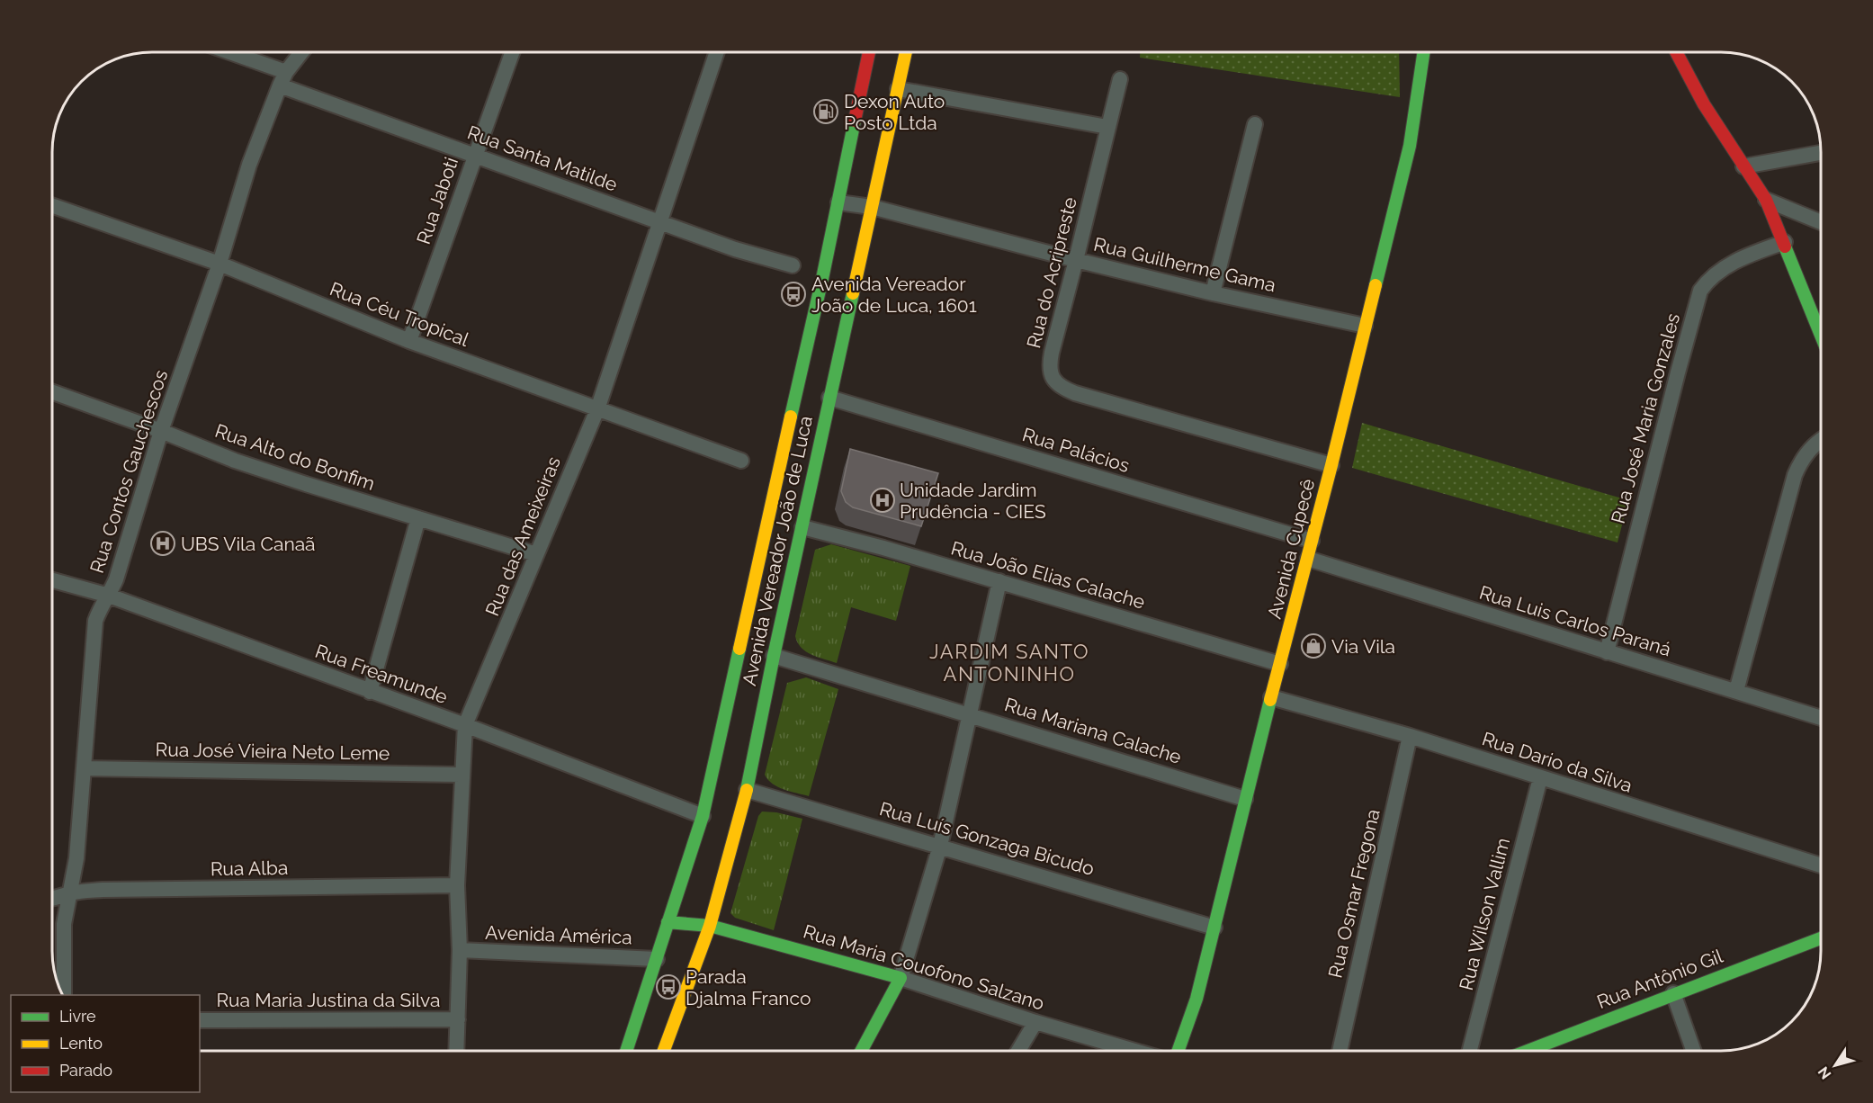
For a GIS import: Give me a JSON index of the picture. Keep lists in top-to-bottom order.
{
  "streets": {
    "main road": [
      "Avenida Cupecê",
      "Avenida Vereador João de Luca",
      "Rua Maria Couofono Salzano",
      "Rua Antônio Gil"
    ],
    "street": [
      "Rua Santa Matilde",
      "Rua Jaboti",
      "Rua Guilherme Gama",
      "Rua do Acripreste",
      "Rua Céu Tropical",
      "Rua José Maria Gonzales",
      "Rua Palácios",
      "Rua Alto do Bonfim",
      "Rua Contos Gauchescos",
      "Rua das Ameixeiras",
      "Rua João Elias Calache",
      "Rua Luis Carlos Paraná",
      "Rua Freamunde",
      "Rua Mariana Calache",
      "Rua José Vieira Neto Leme",
      "Rua Dario da Silva",
      "Rua Luís Gonzaga Bicudo",
      "Rua Alba",
      "Rua Osmar Fregona",
      "Rua Wilson Vallim",
      "Avenida América",
      "Rua Maria Justina da Silva"
    ]
  },
  "crossings": [
    ["Rua Santa Matilde", "Rua Jaboti"],
    ["Rua Santa Matilde", "Rua Contos Gauchescos"],
    ["Rua Santa Matilde", "Rua das Ameixeiras"],
    ["Rua Jaboti", "Rua Céu Tropical"],
    ["Rua Guilherme Gama", "Rua do Acripreste"],
    ["Rua Guilherme Gama", "Avenida Cupecê"],
    ["Rua Guilherme Gama", "Avenida Vereador João de Luca"],
    ["Rua do Acripreste", "Avenida Cupecê"],
    ["Rua Céu Tropical", "Rua Contos Gauchescos"],
    ["Rua Céu Tropical", "Rua das Ameixeiras"],
    ["Rua José Maria Gonzales", "Rua Luis Carlos Paraná"],
    ["Rua Palácios", "Avenida Cupecê"],
    ["Rua Palácios", "Avenida Vereador João de Luca"],
    ["Rua Alto do Bonfim", "Rua Contos Gauchescos"],
    ["Rua Alto do Bonfim", "Rua das Ameixeiras"],
    ["Rua Contos Gauchescos", "Rua Freamunde"],
    ["Rua Contos Gauchescos", "Rua José Vieira Neto Leme"],
    ["Rua Contos Gauchescos", "Rua Alba"],
    ["Rua das Ameixeiras", "Rua Freamunde"],
    ["Rua das Ameixeiras", "Rua José Vieira Neto Leme"],
    ["Rua das Ameixeiras", "Rua Alba"],
    ["Rua das Ameixeiras", "Avenida América"],
    ["Rua das Ameixeiras", "Rua Maria Justina da Silva"],
    ["Avenida Cupecê", "Rua João Elias Calache"],
    ["Avenida Cupecê", "Rua Luis Carlos Paraná"],
    ["Avenida Cupecê", "Rua Mariana Calache"],
    ["Avenida Cupecê", "Rua Dario da Silva"],
    ["Avenida Cupecê", "Rua Luís Gonzaga Bicudo"],
    ["Avenida Vereador João de Luca", "Rua João Elias Calache"],
    ["Avenida Vereador João de Luca", "Rua Freamunde"],
    ["Avenida Vereador João de Luca", "Rua Mariana Calache"],
    ["Avenida Vereador João de Luca", "Rua Luís Gonzaga Bicudo"],
    ["Avenida Vereador João de Luca", "Avenida América"],
    ["Avenida Vereador João de Luca", "Rua Maria Couofono Salzano"],
    ["Rua Dario da Silva", "Rua Osmar Fregona"],
    ["Rua Dario da Silva", "Rua Wilson Vallim"]
  ],
  "districts": ["JARDIM SANTO ANTONINHO"],
  "places": {
    "fuel station": ["Dexon Auto Posto Ltda"],
    "bus stop": ["Avenida Vereador João de Luca, 1601", "Parada Djalma Franco"],
    "hospital": ["Unidade Jardim Prudência - CIES", "UBS Vila Canaã"],
    "shop": ["Via Vila"]
  },
  "legend": ["Livre", "Lento", "Parado"],
  "north": "bottom left"
}
